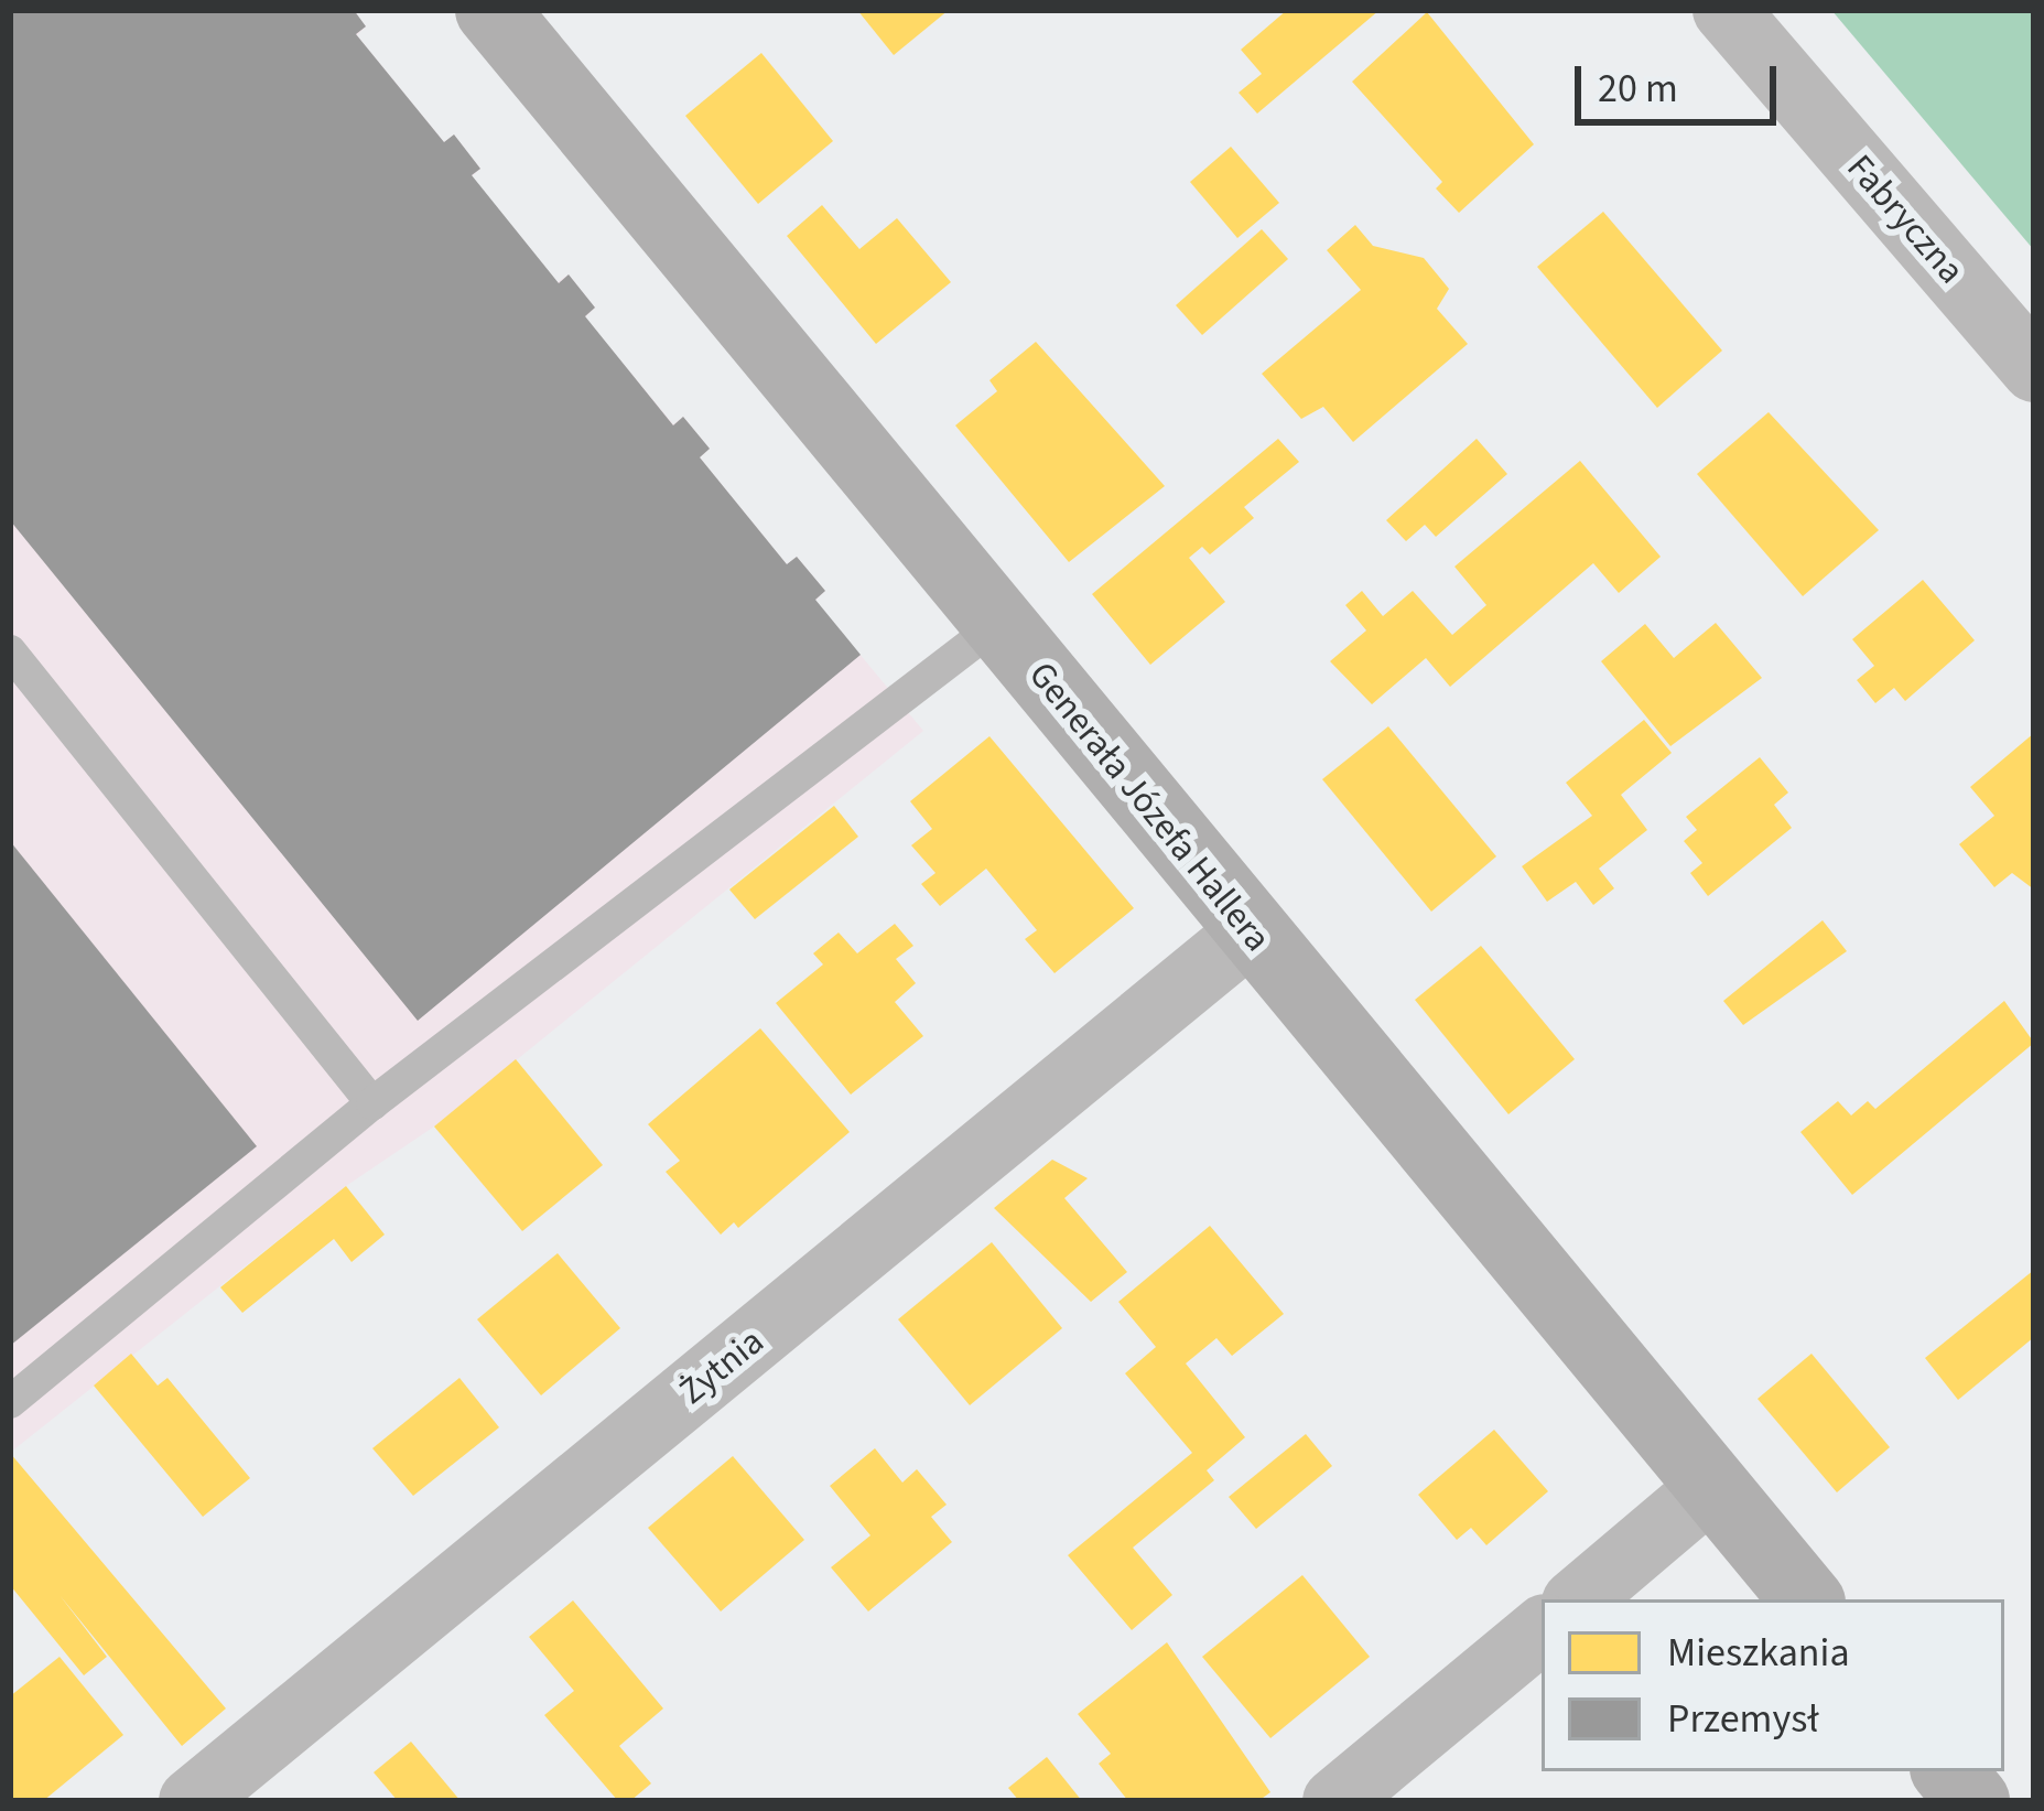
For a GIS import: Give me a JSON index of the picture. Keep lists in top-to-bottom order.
{
  "streets": {
    "street": ["Fabryczna", "Generała Józefa Hallera", "Żytnia"]
  },
  "crossings": [
    ["Generała Józefa Hallera", "Żytnia"]
  ],
  "legend": ["Mieszkania", "Przemysł"],
  "scale_bar": "20 m"
}
